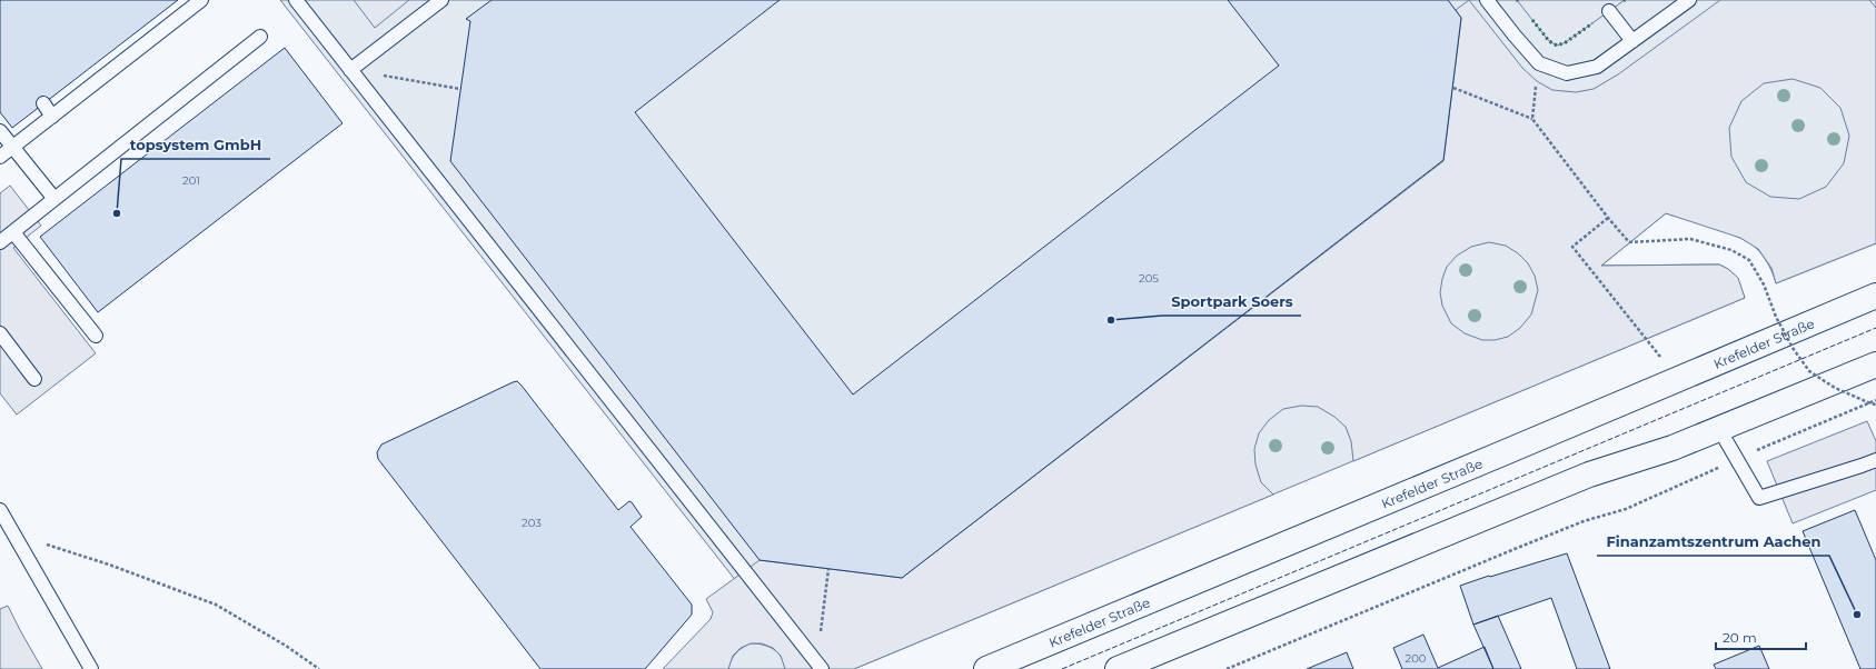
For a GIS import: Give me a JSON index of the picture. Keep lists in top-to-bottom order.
{
  "streets": {
    "main road": ["Krefelder Straße"]
  },
  "places": ["topsystem GmbH", "Sportpark Soers", "Finanzamtszentrum Aachen"],
  "house_numbers": [
    "201",
    "205",
    "203",
    "200"
  ],
  "scale_bar": "20 m"
}
